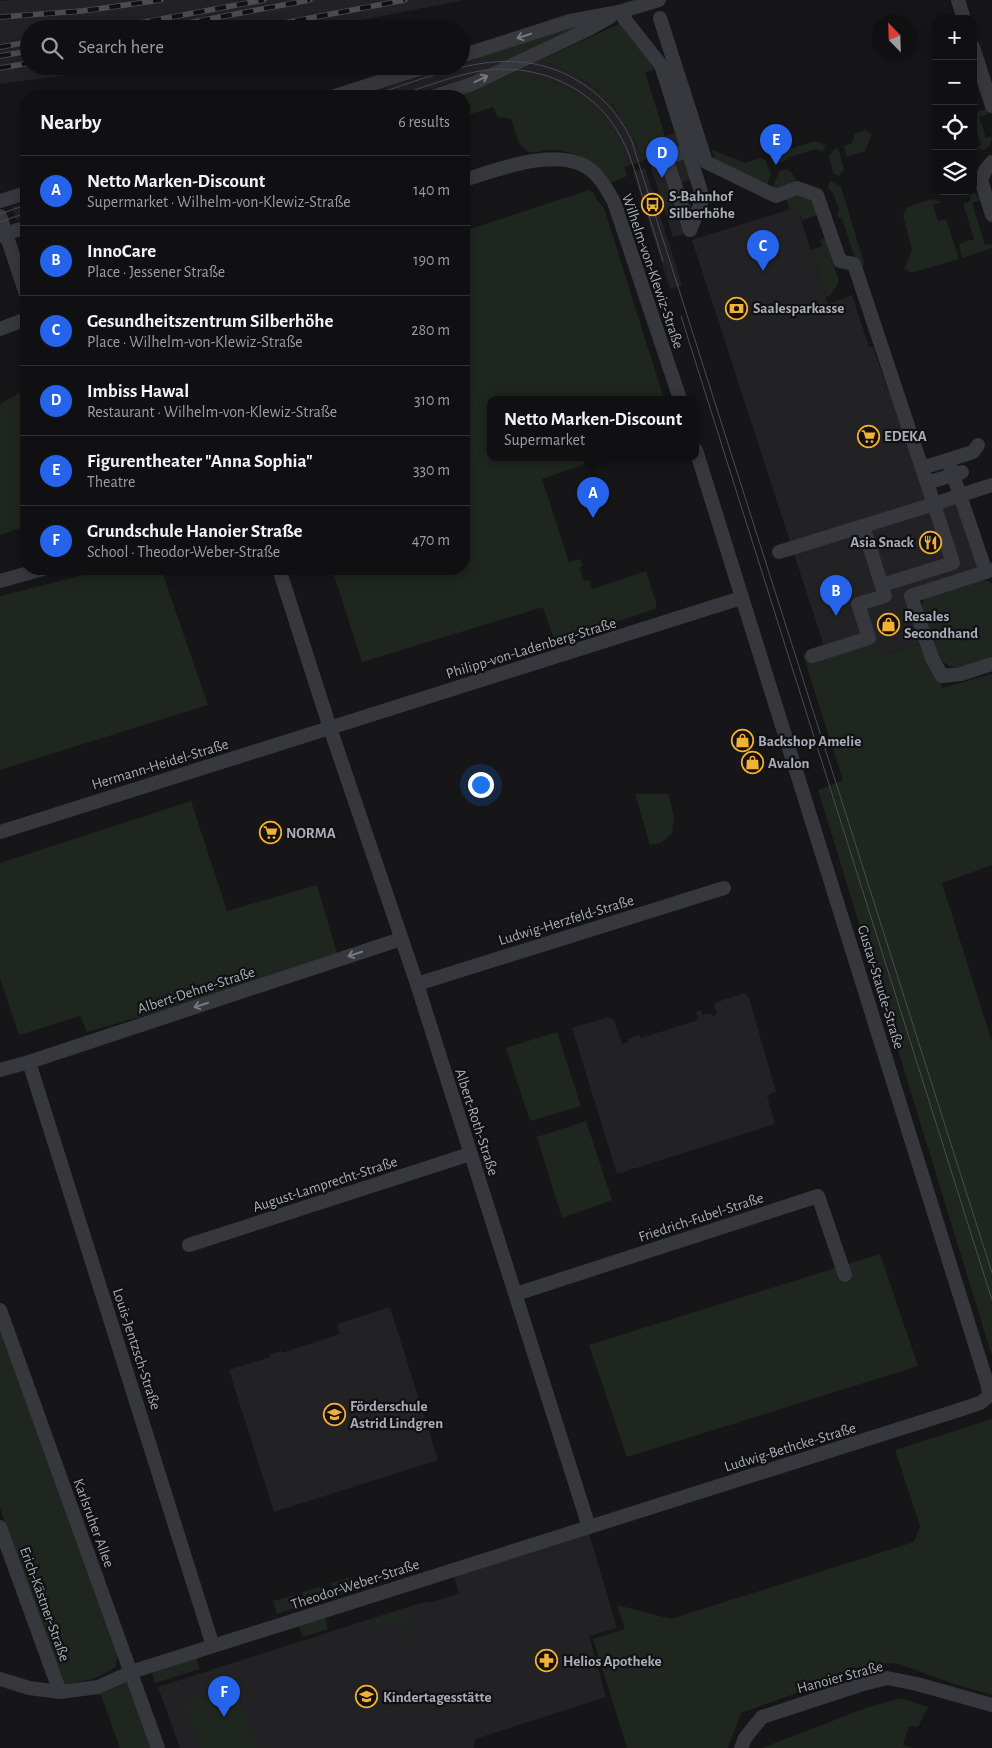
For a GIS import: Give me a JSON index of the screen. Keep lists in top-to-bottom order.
{
  "streets": {
    "street": [
      "Wilhelm-von-Klewiz-Straße",
      "Philipp-von-Ladenberg-Straße",
      "Hermann-Heidel-Straße",
      "Ludwig-Herzfeld-Straße",
      "Gustav-Staude-Straße",
      "Albert-Dehne-Straße",
      "Albert-Roth-Straße",
      "August-Lamprecht-Straße",
      "Friedrich-Fubel-Straße",
      "Louis-Jentzsch-Straße",
      "Ludwig-Bethcke-Straße",
      "Karlsruher Allee",
      "Theodor-Weber-Straße",
      "Erich-Kästner-Straße",
      "Hanoier Straße"
    ]
  },
  "crossings": [
    ["Philipp-von-Ladenberg-Straße", "Hermann-Heidel-Straße"],
    ["Philipp-von-Ladenberg-Straße", "Gustav-Staude-Straße"],
    ["Philipp-von-Ladenberg-Straße", "Albert-Roth-Straße"],
    ["Hermann-Heidel-Straße", "Albert-Roth-Straße"],
    ["Ludwig-Herzfeld-Straße", "Albert-Roth-Straße"],
    ["Gustav-Staude-Straße", "Ludwig-Bethcke-Straße"],
    ["Albert-Dehne-Straße", "Albert-Roth-Straße"],
    ["Albert-Dehne-Straße", "Louis-Jentzsch-Straße"],
    ["Albert-Roth-Straße", "August-Lamprecht-Straße"],
    ["Albert-Roth-Straße", "Friedrich-Fubel-Straße"],
    ["Albert-Roth-Straße", "Ludwig-Bethcke-Straße"],
    ["Albert-Roth-Straße", "Theodor-Weber-Straße"],
    ["Louis-Jentzsch-Straße", "Theodor-Weber-Straße"],
    ["Ludwig-Bethcke-Straße", "Theodor-Weber-Straße"],
    ["Karlsruher Allee", "Theodor-Weber-Straße"]
  ],
  "one_way": ["Albert-Dehne-Straße"],
  "places": {
    "bus stop": ["S-Bahnhof Silberhöhe"],
    "bank": ["Saalesparkasse"],
    "supermarket": ["EDEKA", "NORMA"],
    "restaurant": ["Asia Snack"],
    "shop": ["Resales Secondhand", "Backshop Amelie", "Avalon"],
    "school or university": ["Förderschule Astrid Lindgren", "Kindertagesstätte"],
    "pharmacy": ["Helios Apotheke"]
  },
  "north": "top left",
  "page": {
    "map_buttons": ["+", "−"],
    "search": "Search here",
    "heading": ["Nearby", "6 results"],
    "pins": [
      "E",
      "D",
      "C",
      "A",
      "B",
      "F"
    ],
    "list": [
      {
        "mark": "A",
        "name": "Netto Marken-Discount",
        "note": "Supermarket · Wilhelm-von-Klewiz-Straße",
        "value": "140 m"
      },
      {
        "mark": "B",
        "name": "InnoCare",
        "note": "Place · Jessener Straße",
        "value": "190 m"
      },
      {
        "mark": "C",
        "name": "Gesundheitszentrum Silberhöhe",
        "note": "Place · Wilhelm-von-Klewiz-Straße",
        "value": "280 m"
      },
      {
        "mark": "D",
        "name": "Imbiss Hawal",
        "note": "Restaurant · Wilhelm-von-Klewiz-Straße",
        "value": "310 m"
      },
      {
        "mark": "E",
        "name": "Figurentheater \"Anna Sophia\"",
        "note": "Theatre",
        "value": "330 m"
      },
      {
        "mark": "F",
        "name": "Grundschule Hanoier Straße",
        "note": "School · Theodor-Weber-Straße",
        "value": "470 m"
      }
    ],
    "popup": ["Netto Marken-Discount", "Supermarket"]
  }
}
